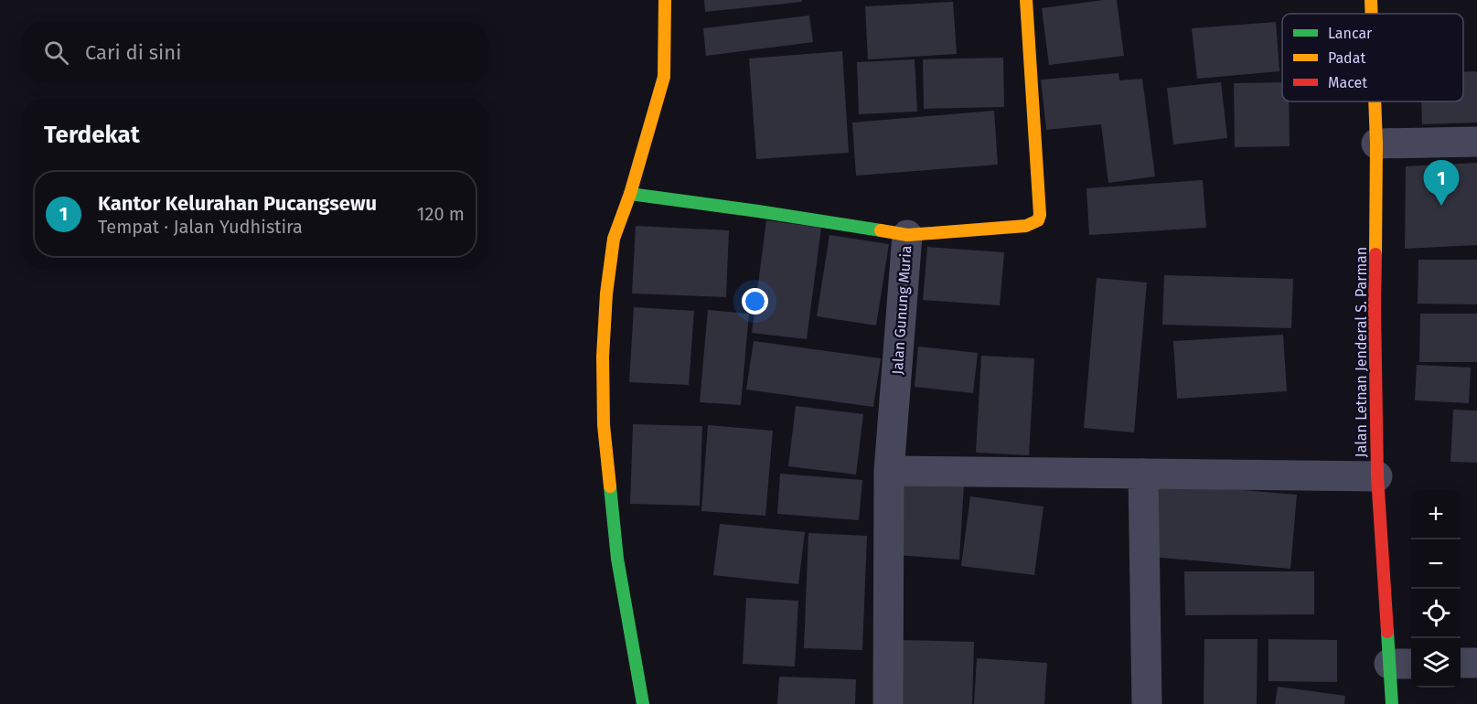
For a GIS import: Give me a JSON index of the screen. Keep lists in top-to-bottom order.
{
  "streets": {
    "street": ["Jalan Gunung Muria", "Jalan Letnan Jenderal S. Parman"]
  },
  "legend": ["Lancar", "Padat", "Macet"],
  "page": {
    "search": "Cari di sini",
    "heading": "Terdekat",
    "pins": "1",
    "list": [
      {
        "mark": "1",
        "name": "Kantor Kelurahan Pucangsewu",
        "note": "Tempat · Jalan Yudhistira",
        "value": "120 m"
      }
    ],
    "map_buttons": ["+", "−"]
  }
}
